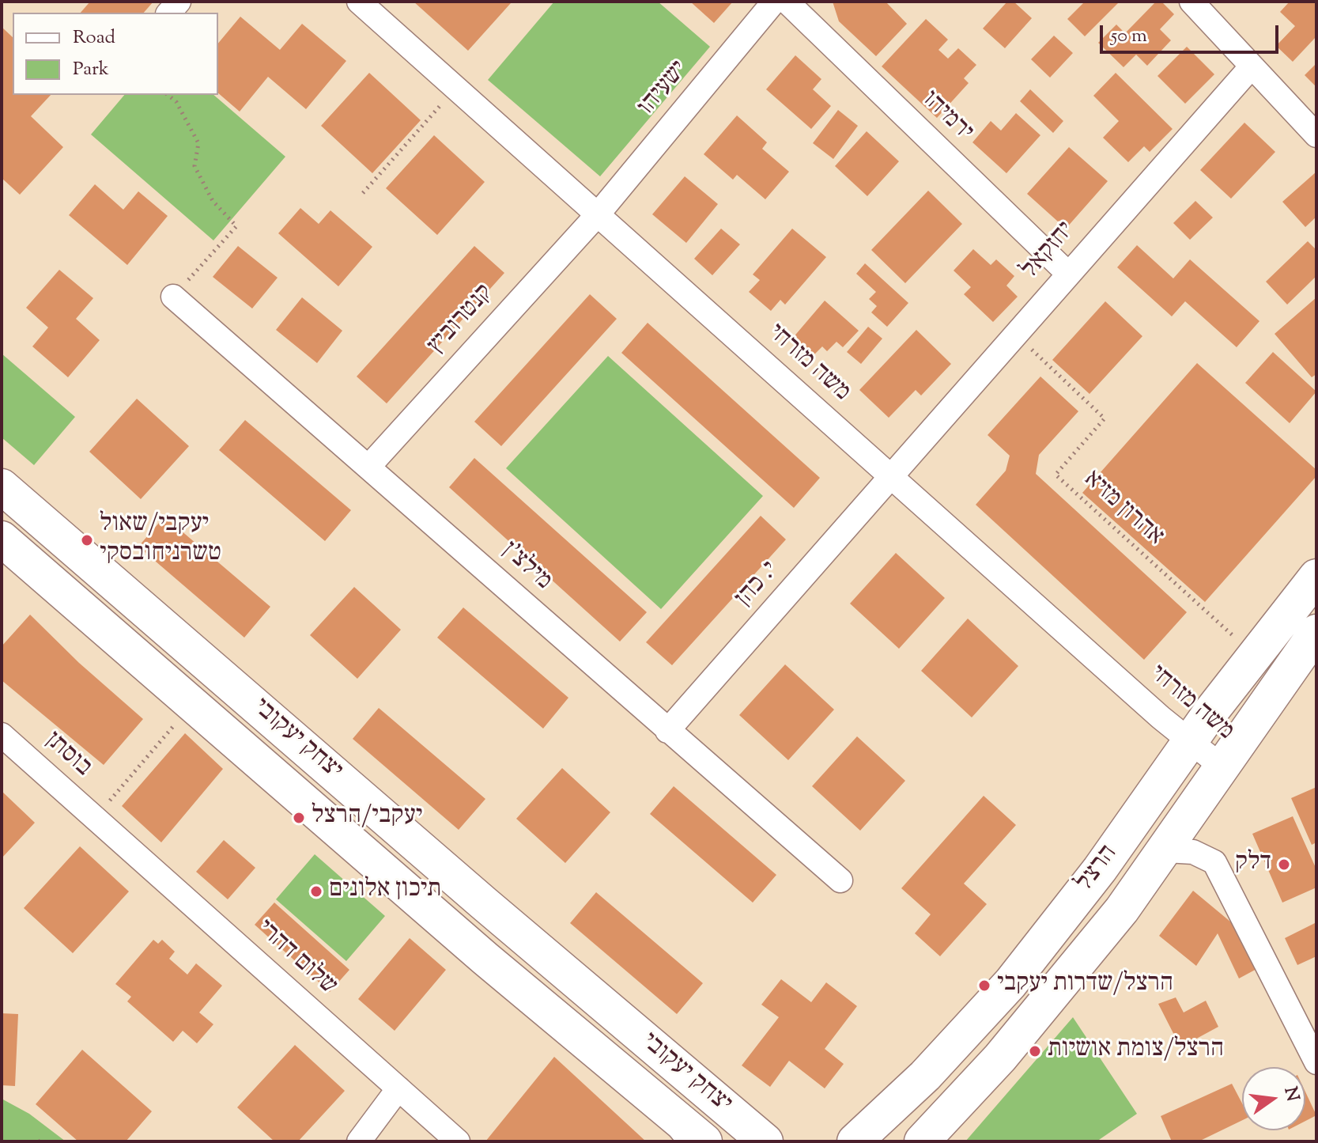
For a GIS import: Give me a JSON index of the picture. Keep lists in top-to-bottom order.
{
  "streets": {
    "main road": ["יצחק יעקובי", "הרצל"],
    "street": [
      "ישעיהו",
      "ירמיהו",
      "יחזקאל",
      "קנטרוביץ",
      "משה מזרחי",
      "מילצ'ן",
      "י. כהן",
      "בוסתן",
      "שלום דהרי"
    ],
    "path": ["אהרון מזיא"]
  },
  "crossings": [
    ["ישעיהו", "קנטרוביץ"],
    ["ישעיהו", "משה מזרחי"],
    ["ירמיהו", "יחזקאל"],
    ["יחזקאל", "משה מזרחי"],
    ["יחזקאל", "אהרון מזיא"],
    ["יחזקאל", "י. כהן"],
    ["קנטרוביץ", "משה מזרחי"],
    ["קנטרוביץ", "מילצ'ן"],
    ["משה מזרחי", "י. כהן"],
    ["משה מזרחי", "הרצל"],
    ["אהרון מזיא", "הרצל"],
    ["מילצ'ן", "י. כהן"],
    ["בוסתן", "שלום דהרי"]
  ],
  "places": [
    "יעקבי/שאול טשרניחובסקי",
    "יעקבי/הרצל",
    "דלק",
    "תיכון אלונים",
    "הרצל/שדרות יעקבי",
    "הרצל/צומת אושיות"
  ],
  "legend": ["Road", "Park"],
  "scale_bar": "50 m",
  "north": "right"
}
